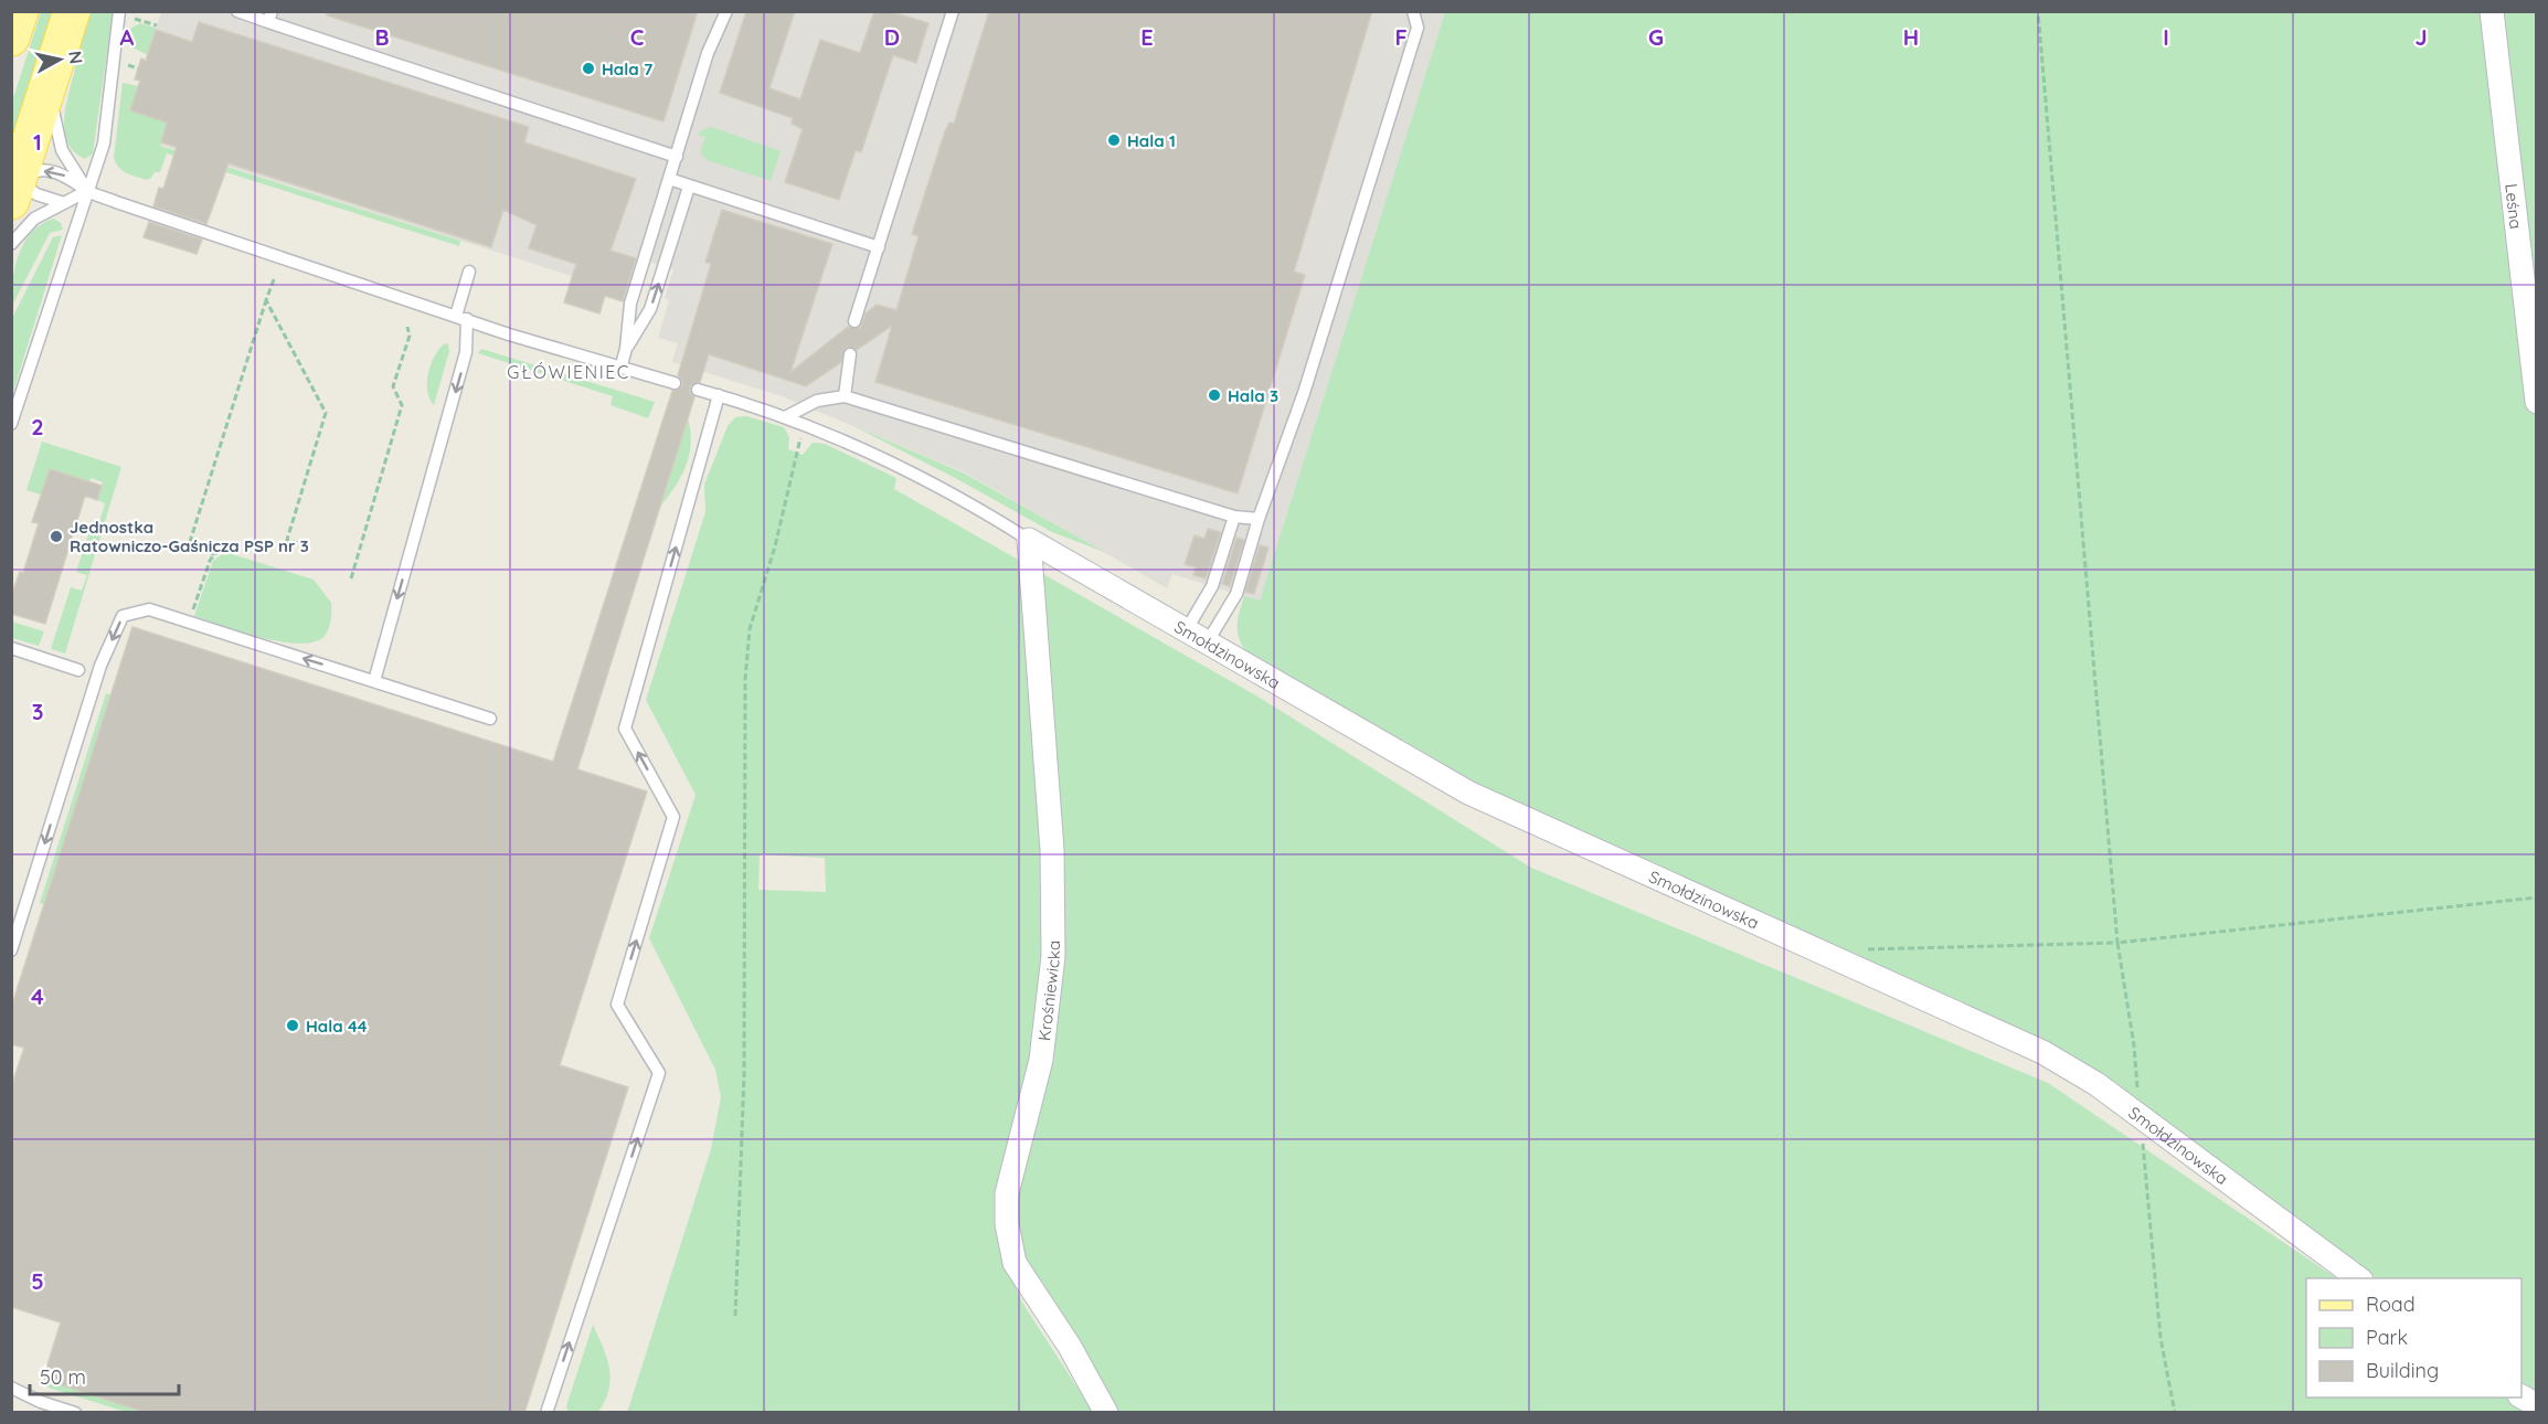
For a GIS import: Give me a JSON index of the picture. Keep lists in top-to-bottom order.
{
  "streets": {
    "street": ["Leśna", "Smołdzinowska", "Krośniewicka"]
  },
  "crossings": [
    ["Smołdzinowska", "Krośniewicka"]
  ],
  "districts": ["GŁÓWIENIEC"],
  "places": [
    "Hala 7",
    "Hala 1",
    "Hala 3",
    "Jednostka Ratowniczo-Gaśnicza PSP nr 3",
    "Hala 44"
  ],
  "legend": ["Road", "Park", "Building"],
  "scale_bar": "50 m",
  "north": "right",
  "grid": {
    "columns": [
      "A",
      "B",
      "C",
      "D",
      "E",
      "F",
      "G",
      "H",
      "I",
      "J"
    ],
    "rows": [
      "1",
      "2",
      "3",
      "4",
      "5"
    ]
  }
}
